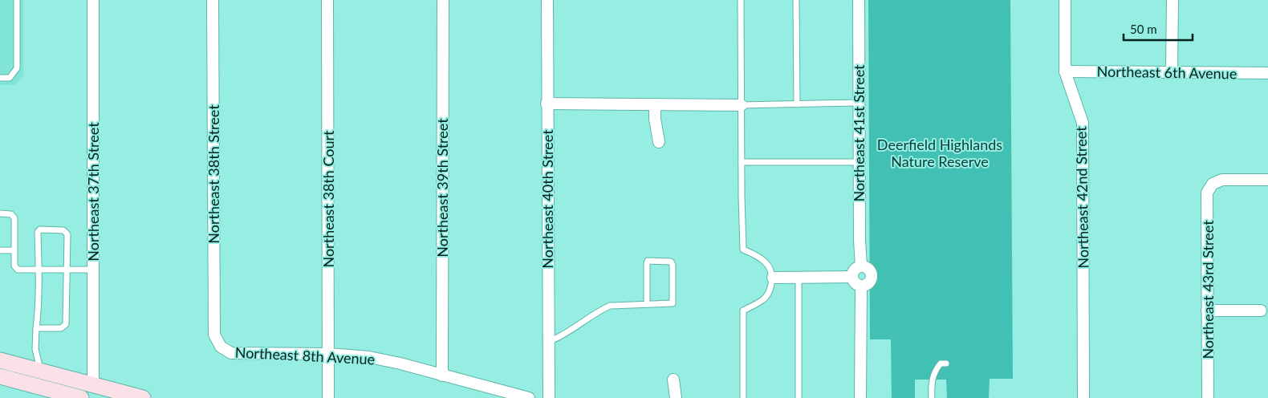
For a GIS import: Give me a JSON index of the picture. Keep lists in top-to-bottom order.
{
  "streets": {
    "street": [
      "Northeast 6th Avenue",
      "Northeast 41st Street",
      "Northeast 38th Street",
      "Northeast 39th Street",
      "Northeast 37th Street",
      "Northeast 42nd Street",
      "Northeast 38th Court",
      "Northeast 40th Street",
      "Northeast 43rd Street",
      "Northeast 8th Avenue"
    ]
  },
  "crossings": [
    ["Northeast 6th Avenue", "Northeast 42nd Street"],
    ["Northeast 38th Street", "Northeast 8th Avenue"],
    ["Northeast 39th Street", "Northeast 8th Avenue"],
    ["Northeast 38th Court", "Northeast 8th Avenue"]
  ],
  "parks": ["Deerfield Highlands Nature Reserve"],
  "scale_bar": "50 m"
}
